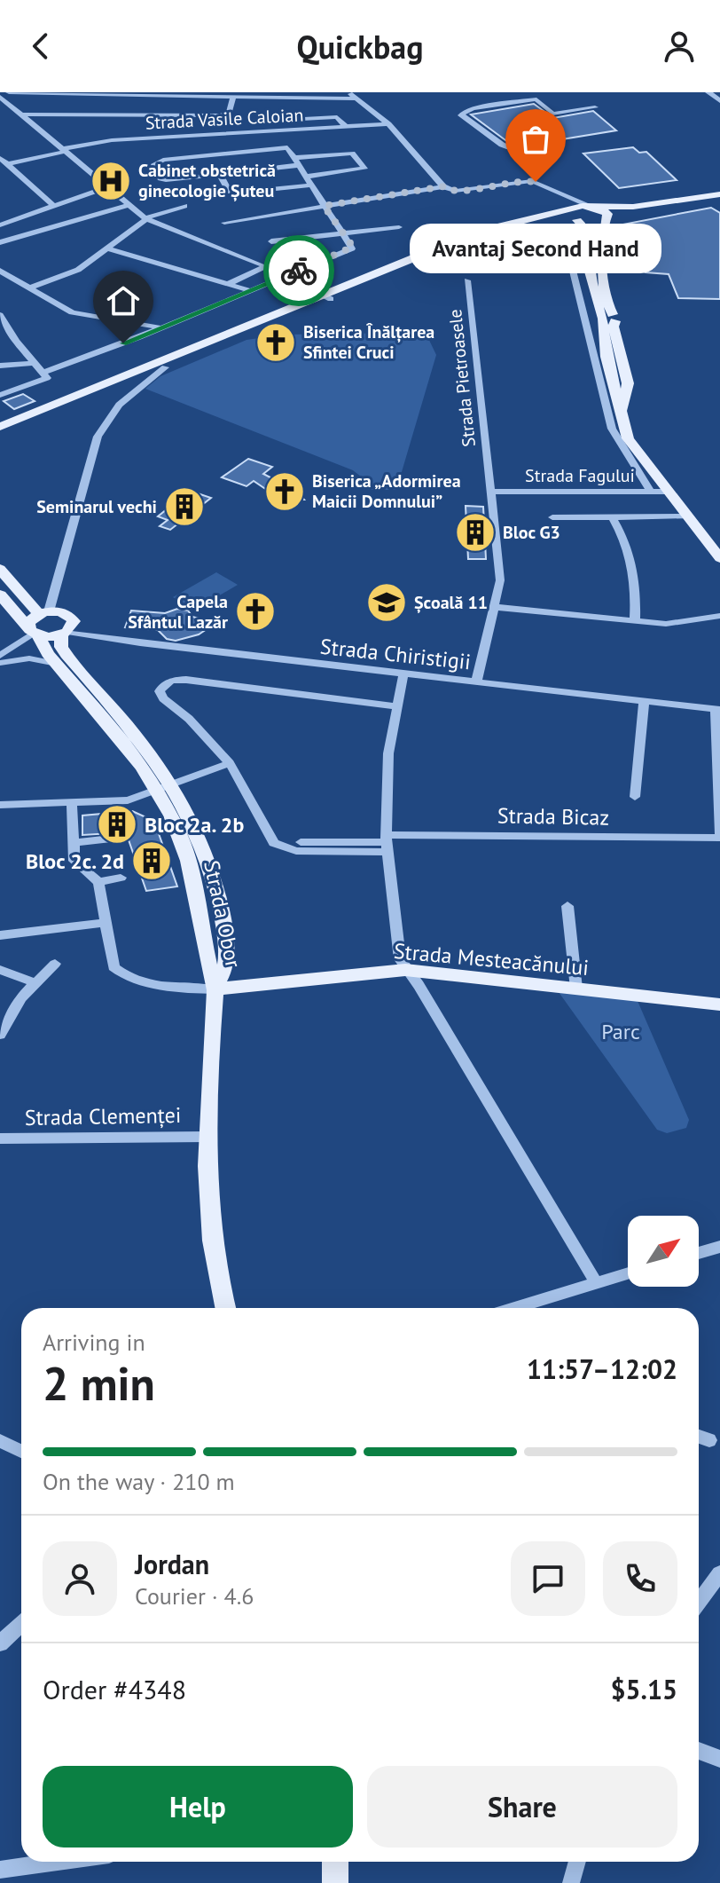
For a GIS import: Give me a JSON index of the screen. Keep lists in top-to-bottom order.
{
  "streets": {
    "main road": ["Strada Obor", "Strada Mesteacănului"],
    "street": [
      "Strada Vasile Caloian",
      "Strada Pietroasele",
      "Strada Fagului",
      "Strada Chiristigii",
      "Strada Bicaz",
      "Strada Clemenței"
    ]
  },
  "crossings": [
    ["Strada Pietroasele", "Strada Fagului"],
    ["Strada Pietroasele", "Strada Chiristigii"],
    ["Strada Chiristigii", "Strada Obor"],
    ["Strada Obor", "Strada Mesteacănului"],
    ["Strada Obor", "Strada Clemenței"]
  ],
  "parks": ["Parc"],
  "places": {
    "hospital": ["Cabinet obstetrică ginecologie Șuteu"],
    "other": ["Avantaj Second Hand"],
    "church": ["Biserica Înălțarea Sfintei Cruci", "Biserica „Adormirea Maicii Domnului”", "Capela Sfântul Lazăr"],
    "building": [
      "Seminarul vechi",
      "Bloc G3",
      "Bloc 2a. 2b",
      "Bloc 2c. 2d"
    ],
    "school or university": ["Școală 11"]
  },
  "north": "top right",
  "page": {
    "header": "Quickbag",
    "bubble": "Avantaj Second Hand",
    "heading": ["2 min", "Arriving in", "11:57–12:02"],
    "panel": [
      "Jordan",
      "Courier · 4.6",
      "Order #4348",
      "$5.15"
    ],
    "bar": "On the way · 210 m",
    "buttons": ["Help", "Share"]
  }
}
